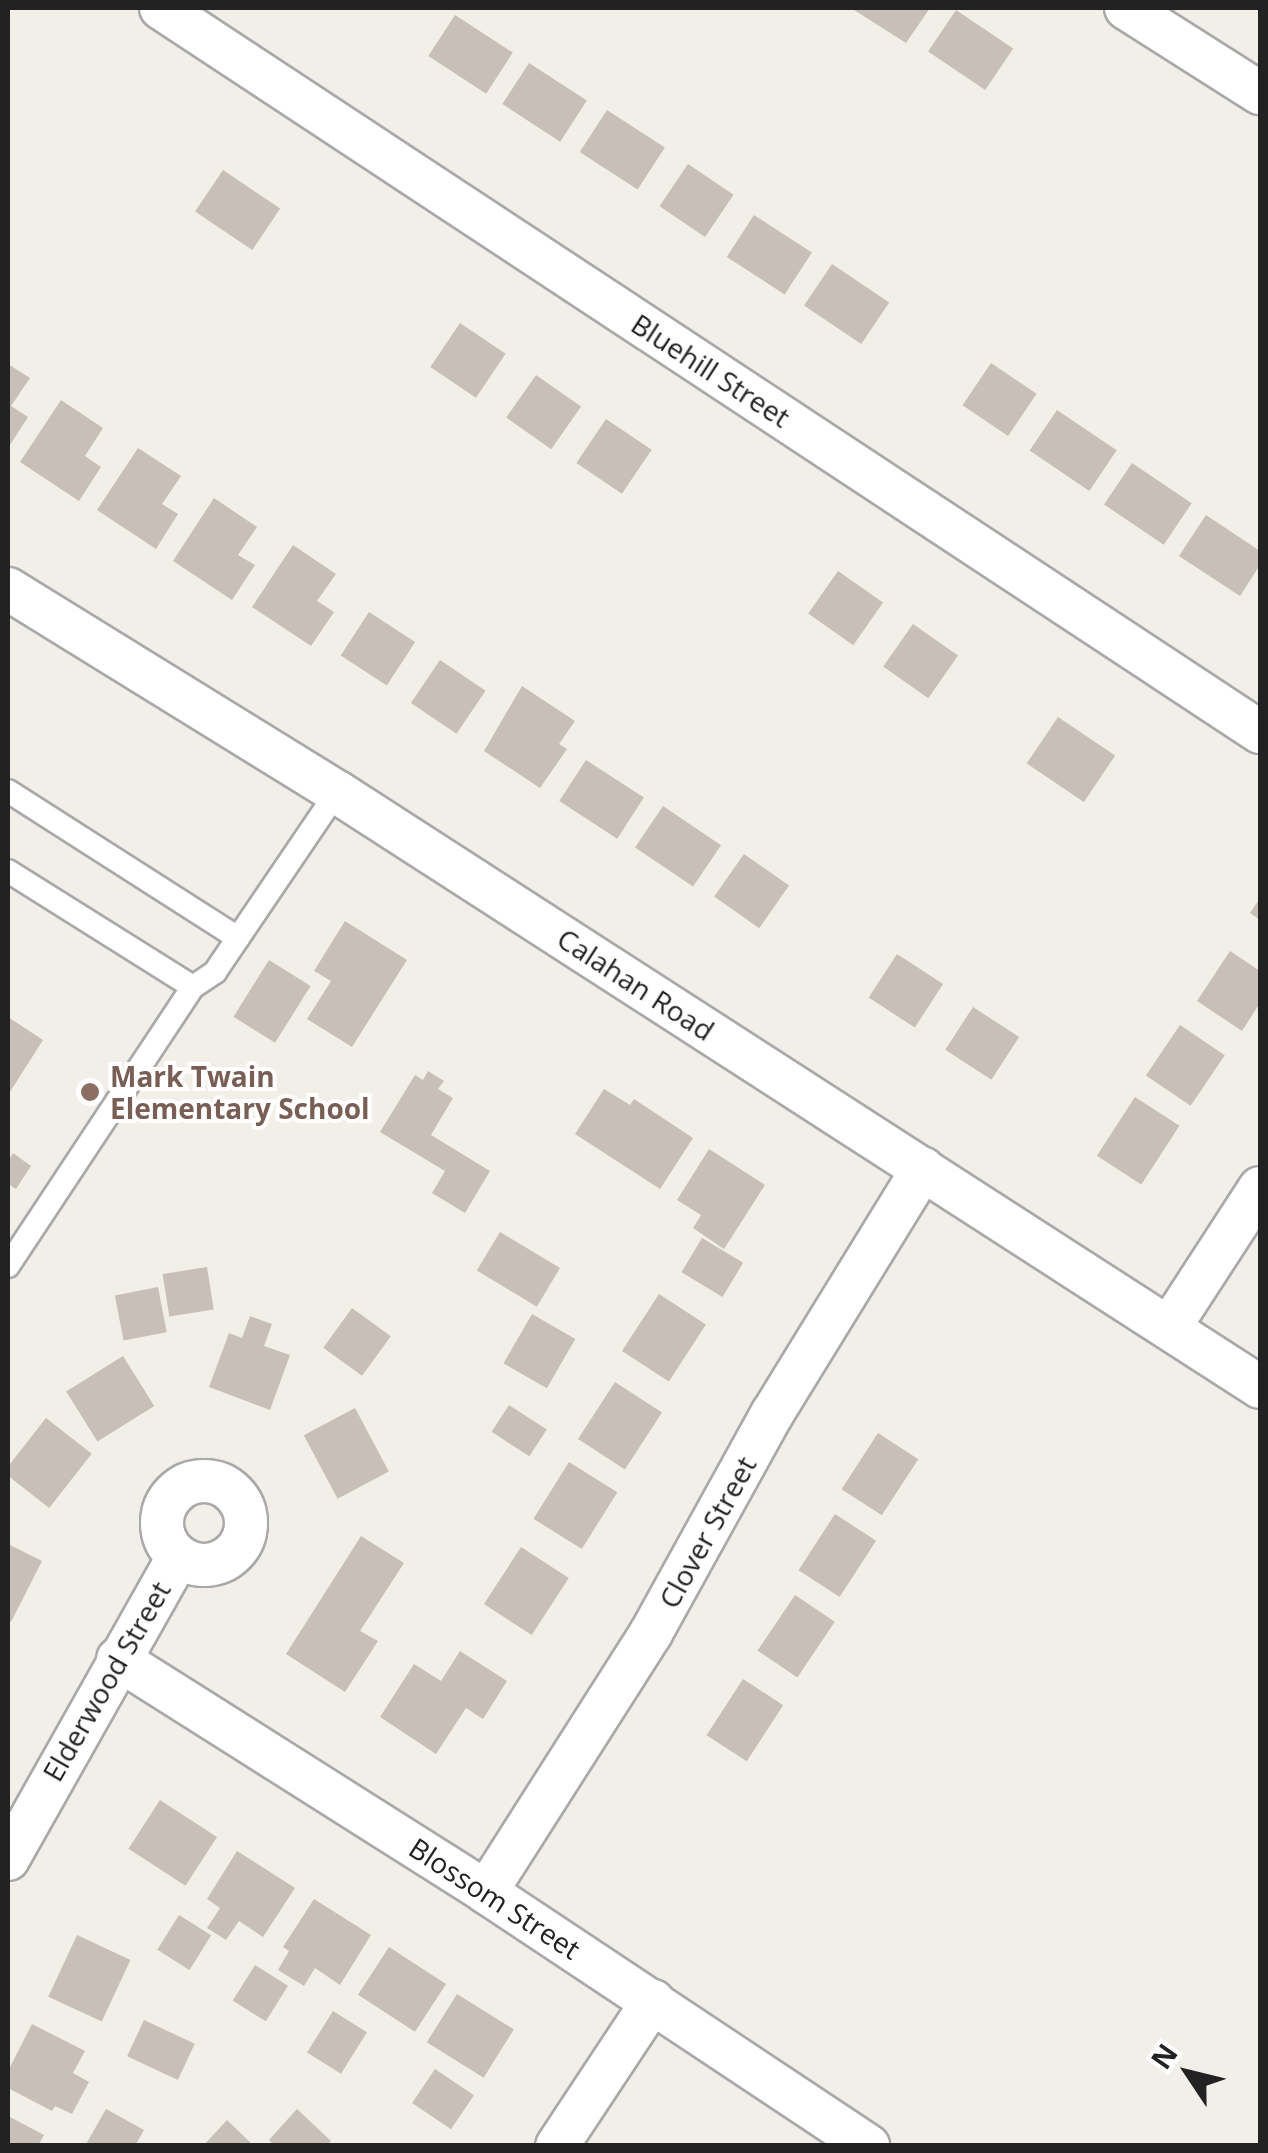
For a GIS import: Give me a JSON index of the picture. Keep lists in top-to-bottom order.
{
  "streets": {
    "street": [
      "Bluehill Street",
      "Calahan Road",
      "Clover Street",
      "Elderwood Street",
      "Blossom Street"
    ]
  },
  "crossings": [
    ["Calahan Road", "Clover Street"],
    ["Clover Street", "Blossom Street"],
    ["Elderwood Street", "Blossom Street"]
  ],
  "places": ["Mark Twain Elementary School"],
  "north": "top left"
}
